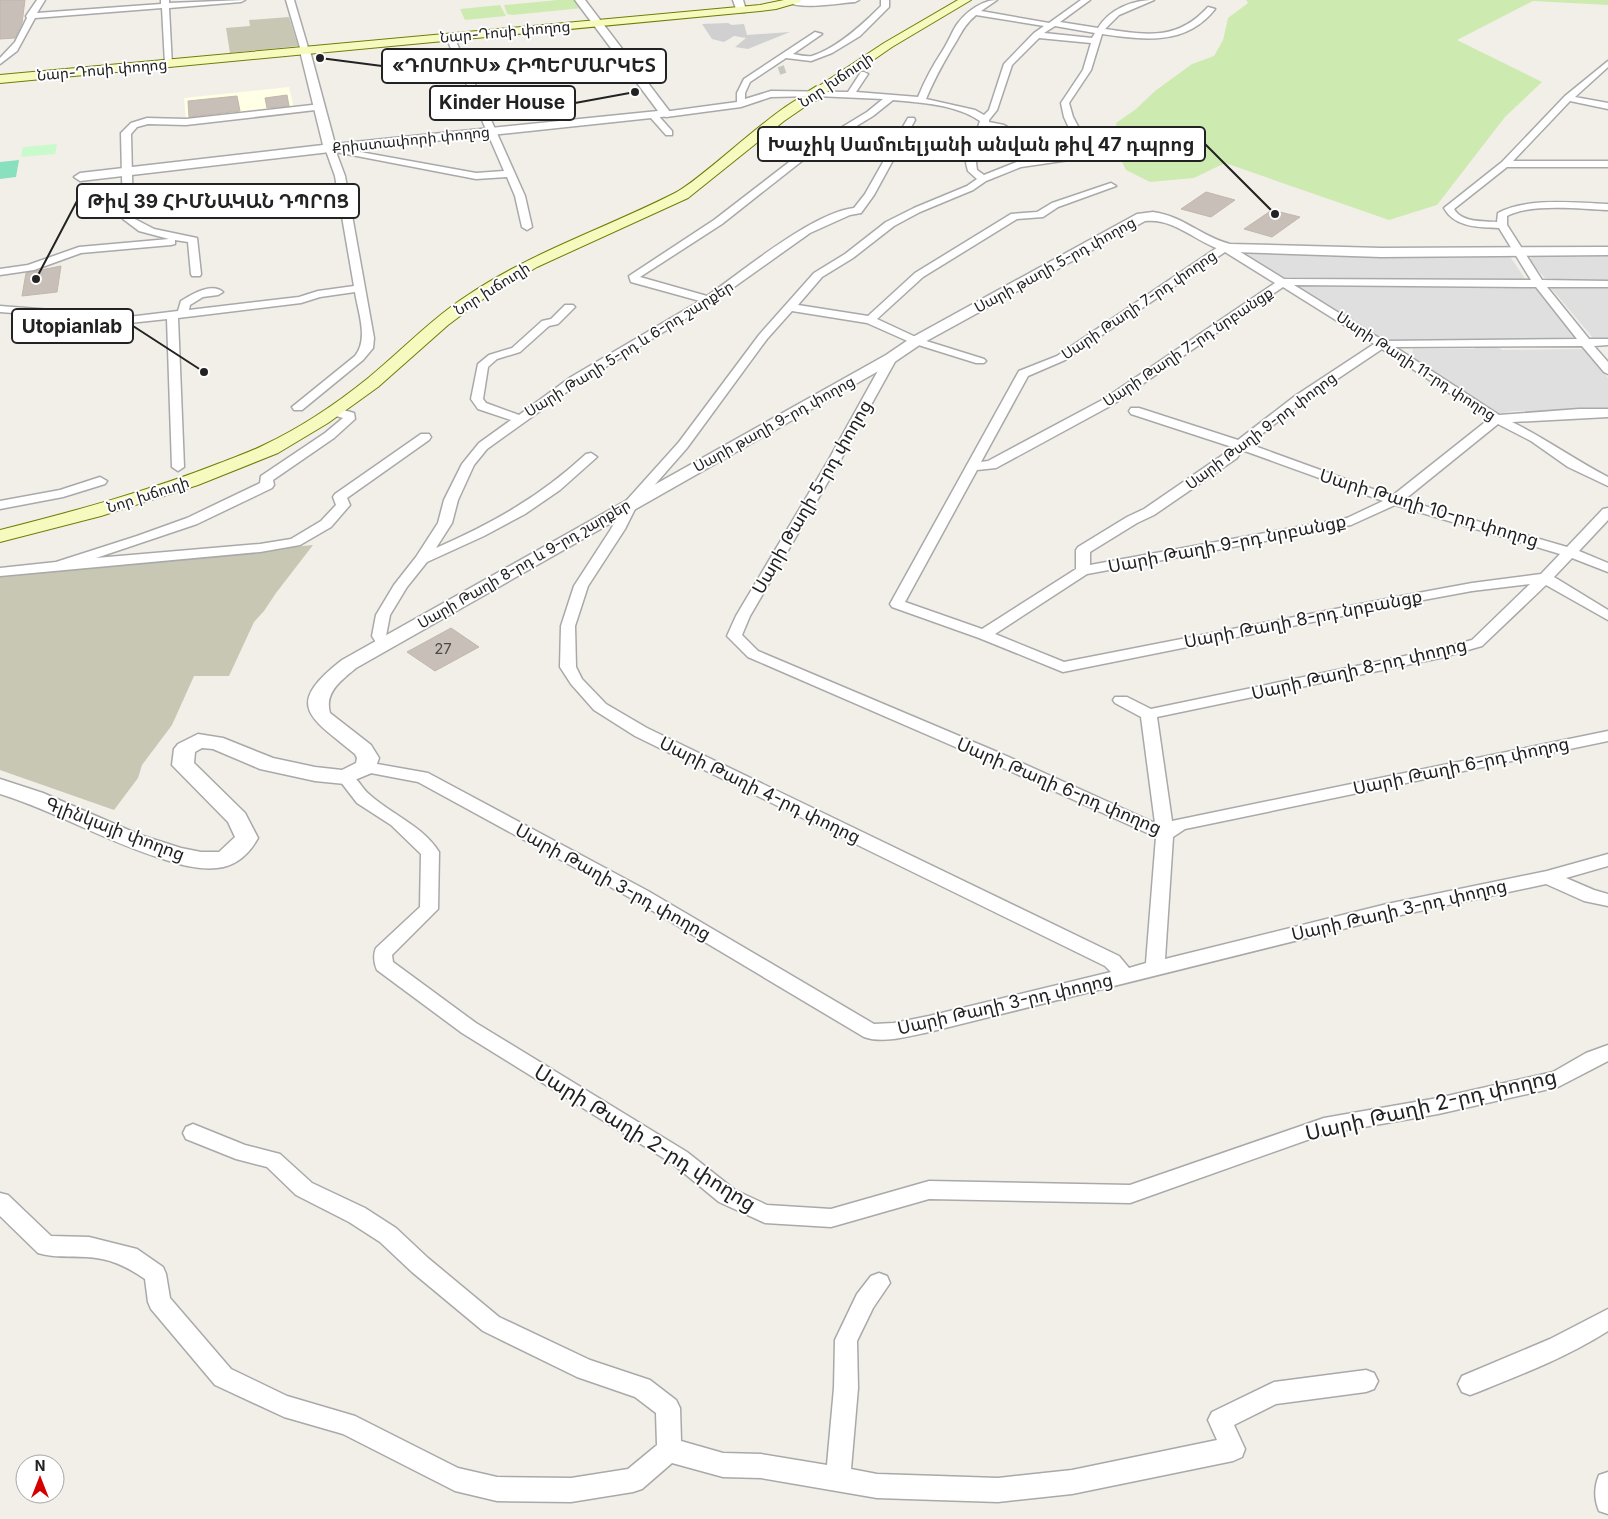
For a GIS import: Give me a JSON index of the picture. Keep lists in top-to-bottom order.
{
  "streets": {
    "main road": ["Նար-Դոսի փողոց", "Նոր խճուղի"],
    "street": [
      "Քրիստափորի փողոց",
      "Սարի թաղի 5-րդ փողոց",
      "Սարի Թաղի 7-րդ փողոց",
      "Սարի Թաղի 7-րդ նրբանցք",
      "Սարի Թաղի 5-րդ և 6-րդ շարքեր",
      "Սարի Թաղի 11-րդ փողոց",
      "Սարի թաղի 9-րդ փողոց",
      "Սարի Թաղի 9-րդ փողոց",
      "Սարի Թաղի 5-րդ փողոց",
      "Սարի Թաղի 10-րդ փողոց",
      "Սարի Թաղի 9-րդ նրբանցք",
      "Սարի Թաղի 8-րդ և 9-րդ շարքեր",
      "Սարի Թաղի 8-րդ նրբանցք",
      "Սարի Թաղի 8-րդ փողոց",
      "Սարի Թաղի 6-րդ փողոց",
      "Սարի Թաղի 4-րդ փողոց",
      "Գլինկայի փողոց",
      "Սարի Թաղի 3-րդ փողոց",
      "Սարի Թաղի 2-րդ փողոց"
    ]
  },
  "crossings": [
    ["Նոր խճուղի", "Քրիստափորի փողոց"],
    ["Սարի թաղի 5-րդ փողոց", "Սարի Թաղի 7-րդ փողոց"],
    ["Սարի թաղի 5-րդ փողոց", "Սարի Թաղի 11-րդ փողոց"],
    ["Սարի թաղի 5-րդ փողոց", "Սարի թաղի 9-րդ փողոց"],
    ["Սարի Թաղի 7-րդ փողոց", "Սարի Թաղի 7-րդ նրբանցք"],
    ["Սարի Թաղի 7-րդ փողոց", "Սարի Թաղի 11-րդ փողոց"],
    ["Սարի Թաղի 7-րդ փողոց", "Սարի Թաղի 8-րդ նրբանցք"],
    ["Սարի Թաղի 7-րդ նրբանցք", "Սարի Թաղի 11-րդ փողոց"],
    ["Սարի Թաղի 5-րդ և 6-րդ շարքեր", "Սարի Թաղի 8-րդ և 9-րդ շարքեր"],
    ["Սարի Թաղի 11-րդ փողոց", "Սարի Թաղի 9-րդ փողոց"],
    ["Սարի Թաղի 11-րդ փողոց", "Սարի Թաղի 9-րդ նրբանցք"],
    ["Սարի թաղի 9-րդ փողոց", "Սարի Թաղի 5-րդ փողոց"],
    ["Սարի թաղի 9-րդ փողոց", "Սարի Թաղի 8-րդ և 9-րդ շարքեր"],
    ["Սարի թաղի 9-րդ փողոց", "Սարի Թաղի 4-րդ փողոց"],
    ["Սարի Թաղի 9-րդ փողոց", "Սարի Թաղի 10-րդ փողոց"],
    ["Սարի Թաղի 9-րդ փողոց", "Սարի Թաղի 9-րդ նրբանցք"],
    ["Սարի Թաղի 5-րդ փողոց", "Սարի Թաղի 6-րդ փողոց"],
    ["Սարի Թաղի 10-րդ փողոց", "Սարի Թաղի 9-րդ նրբանցք"],
    ["Սարի Թաղի 10-րդ փողոց", "Սարի Թաղի 8-րդ փողոց"],
    ["Սարի Թաղի 8-րդ և 9-րդ շարքեր", "Սարի Թաղի 4-րդ փողոց"],
    ["Սարի Թաղի 8-րդ և 9-րդ շարքեր", "Սարի Թաղի 3-րդ փողոց"],
    ["Սարի Թաղի 8-րդ նրբանցք", "Սարի Թաղի 8-րդ փողոց"],
    ["Սարի Թաղի 4-րդ փողոց", "Սարի Թաղի 3-րդ փողոց"],
    ["Գլինկայի փողոց", "Սարի Թաղի 2-րդ փողոց"]
  ],
  "places": [
    "«ԴՈՄՈՒՍ» ՀԻՊԵՐՄԱՐԿԵՏ",
    "Kinder House",
    "Խաչիկ Սամուելյանի անվան թիվ 47 դպրոց",
    "Թիվ 39 ՀԻՄՆԱԿԱՆ ԴՊՐՈՑ",
    "Utopianlab"
  ],
  "house_numbers": ["27"],
  "north": "top"
}
